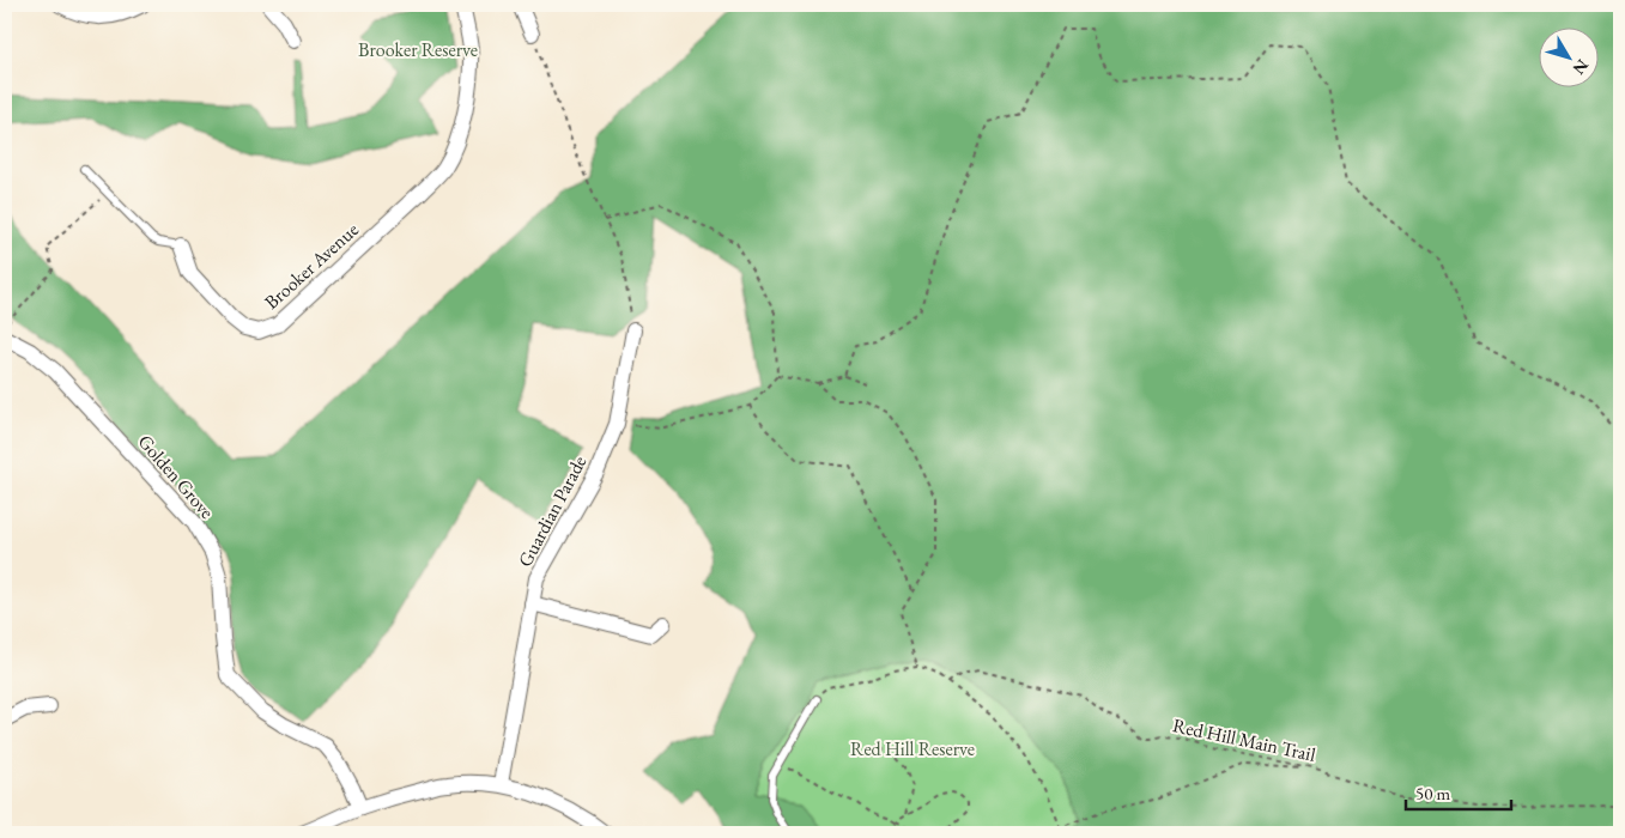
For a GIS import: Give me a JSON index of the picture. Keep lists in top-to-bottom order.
{
  "streets": {
    "street": ["Brooker Avenue", "Golden Grove", "Guardian Parade"],
    "path": ["Red Hill Main Trail"]
  },
  "parks": ["Brooker Reserve", "Red Hill Reserve"],
  "scale_bar": "50 m",
  "north": "bottom right"
}
